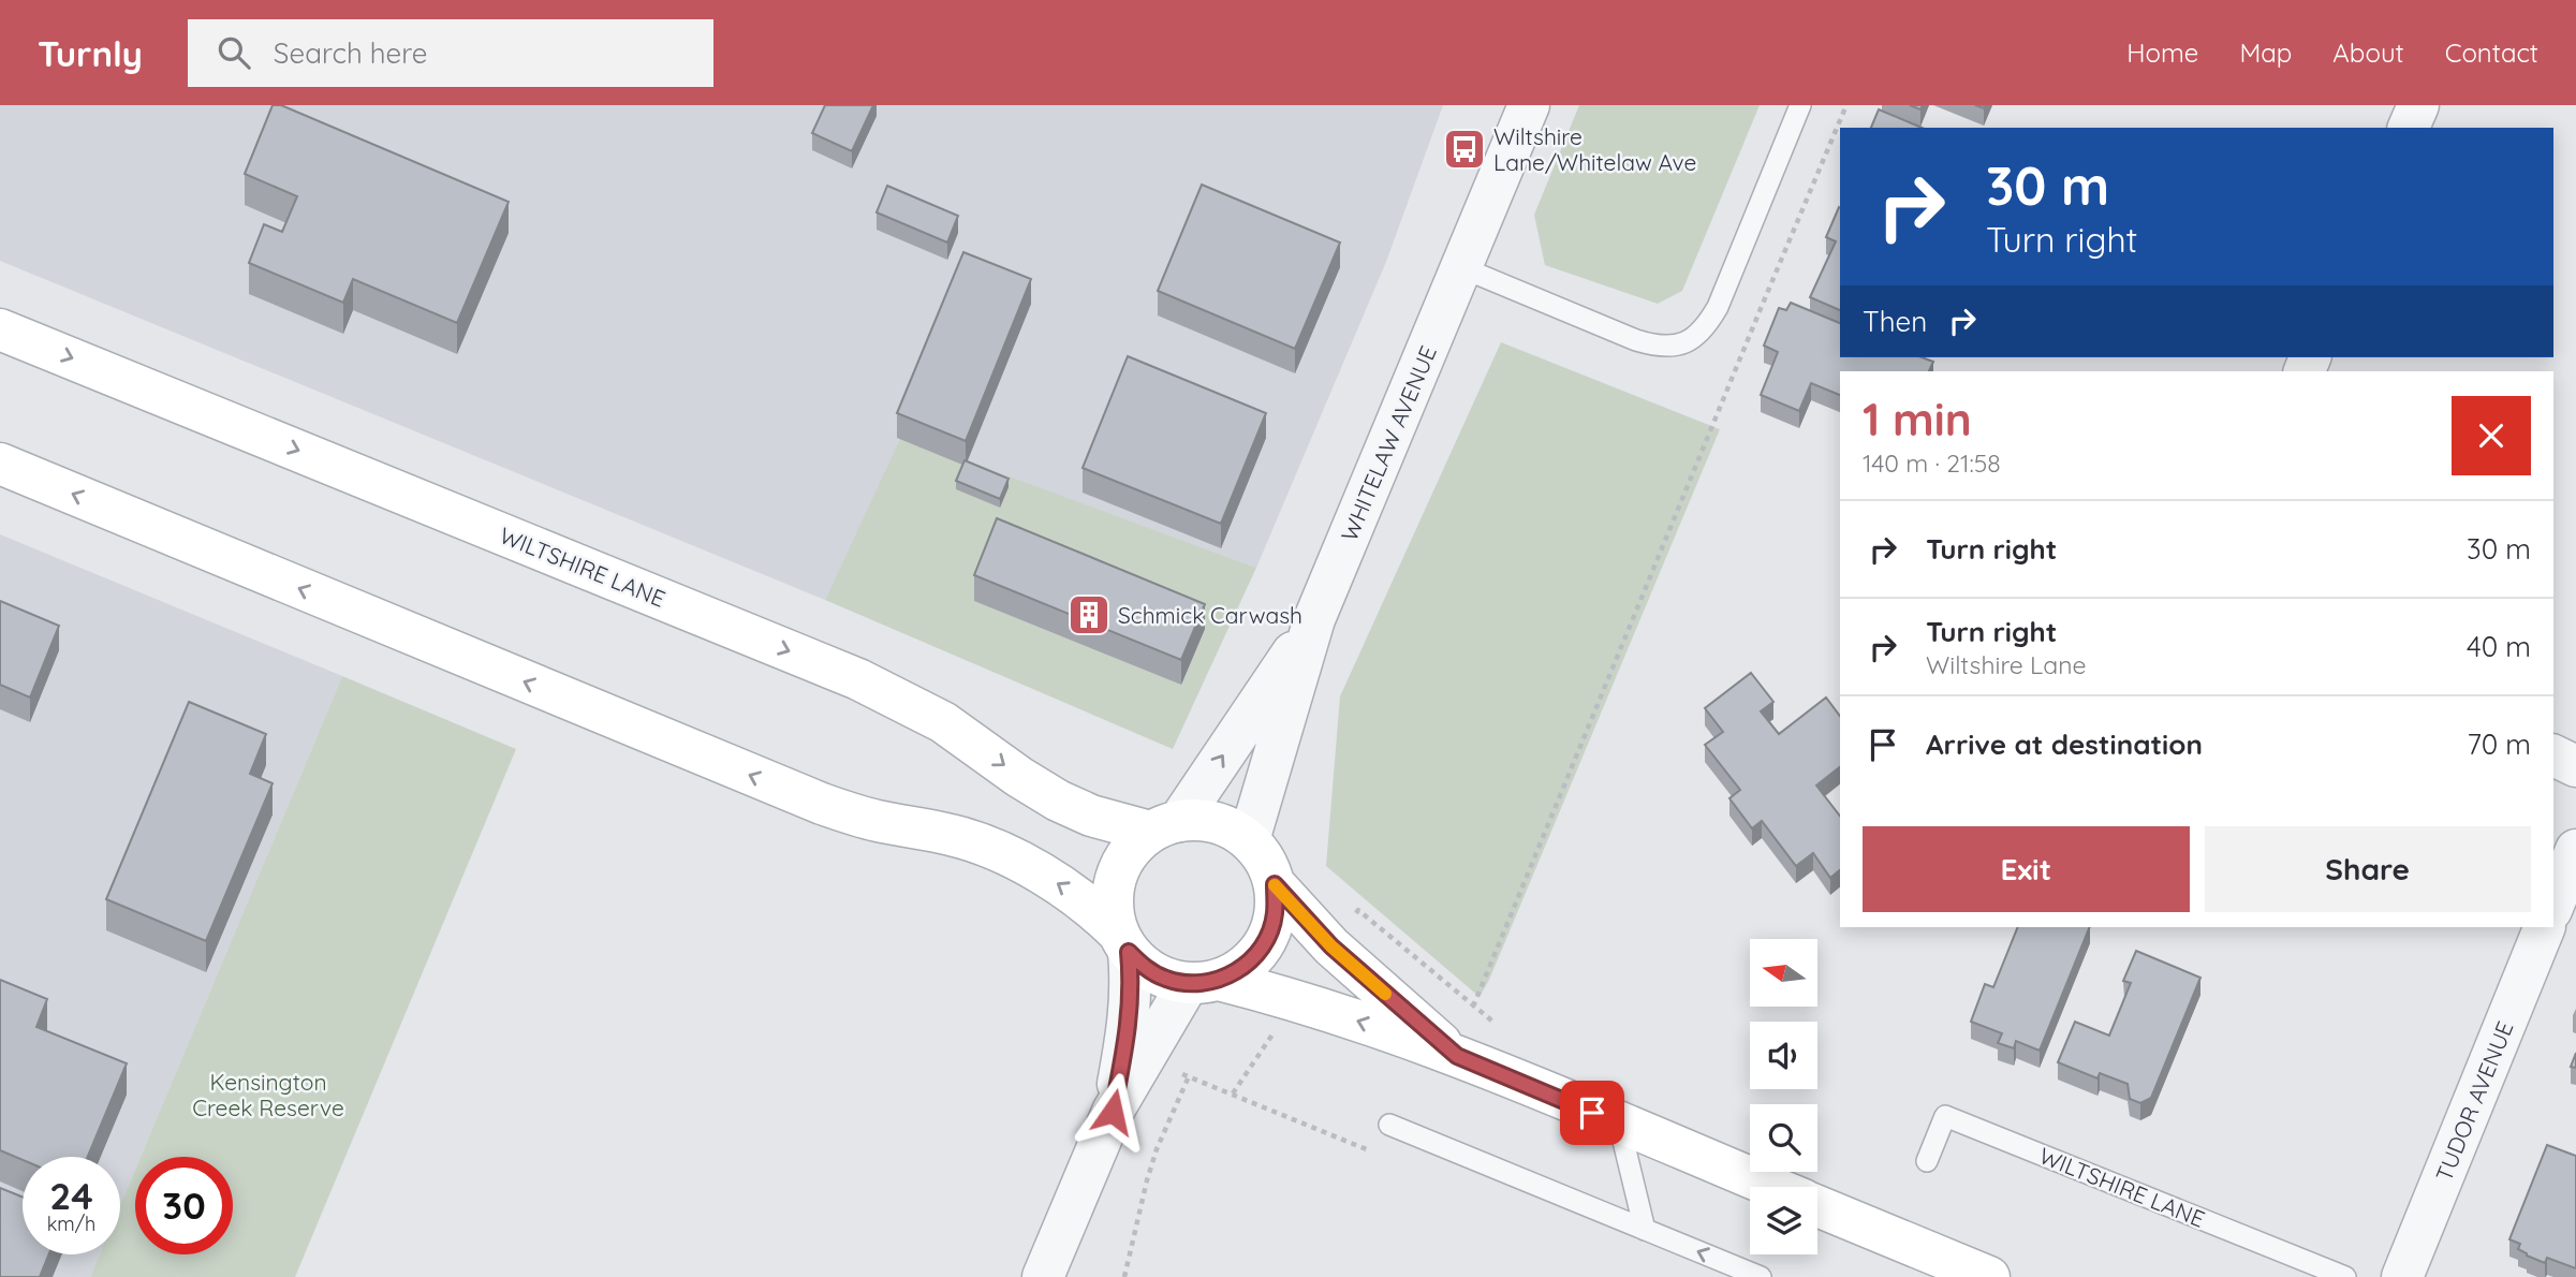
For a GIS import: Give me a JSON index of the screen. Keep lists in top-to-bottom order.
{
  "streets": {
    "main road": ["WILTSHIRE LANE"],
    "street": ["WHITELAW AVENUE", "TUDOR AVENUE"]
  },
  "crossings": [
    ["WHITELAW AVENUE", "WILTSHIRE LANE"]
  ],
  "parks": ["Kensington Creek Reserve"],
  "places": {
    "bus stop": ["Wiltshire Lane/Whitelaw Ave"],
    "building": ["Schmick Carwash"]
  },
  "north": "left",
  "page": {
    "header": "Turnly",
    "search": "Search here",
    "nav": [
      "Home",
      "Map",
      "About",
      "Contact"
    ],
    "turn": ["30 m", "Turn right"],
    "then": "Then",
    "heading": ["1 min", "140 m · 21:58"],
    "list": [
      {
        "name": "Turn right",
        "value": "30 m"
      },
      {
        "name": "Turn right",
        "note": "Wiltshire Lane",
        "value": "40 m"
      },
      {
        "name": "Arrive at destination",
        "value": "70 m"
      }
    ],
    "buttons": ["Exit", "Share"],
    "speed": "24 km/h",
    "limit": "30"
  }
}
